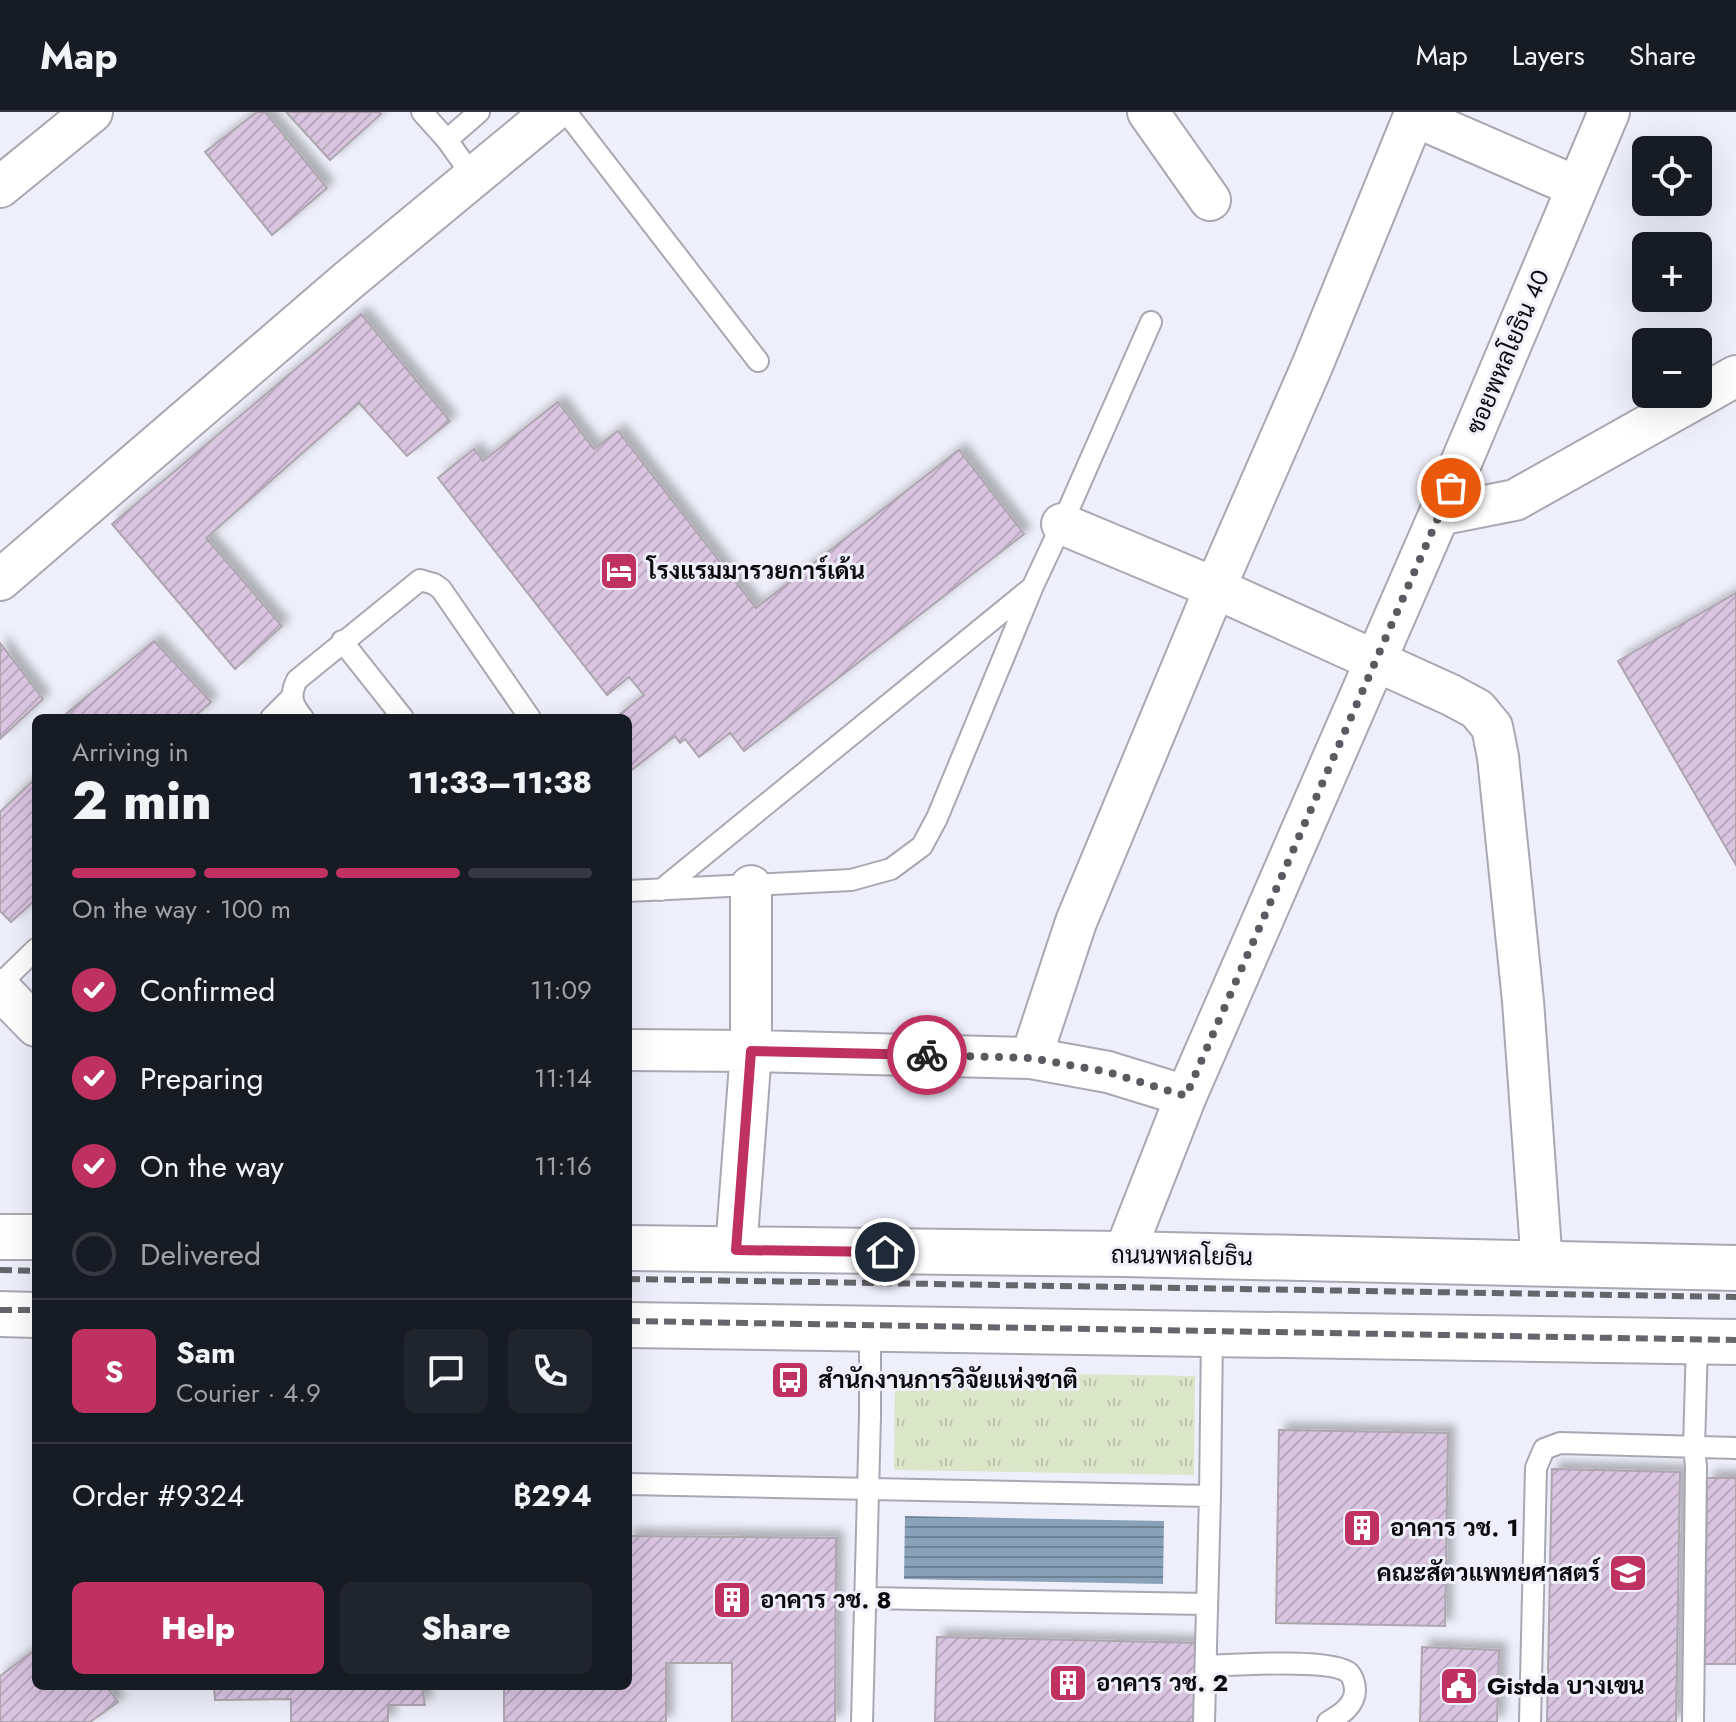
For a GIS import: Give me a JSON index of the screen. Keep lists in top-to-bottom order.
{
  "streets": {
    "main road": ["ถนนพหลโยธิน"],
    "street": ["ซอยพหลโยธิน 40"]
  },
  "crossings": [
    ["ซอยพหลโยธิน 40", "ถนนพหลโยธิน"]
  ],
  "places": {
    "hotel": ["โรงแรมมารวยการ์เด้น"],
    "bus stop": ["สำนักงานการวิจัยแห่งชาติ"],
    "building": ["อาคาร วช. 1", "อาคาร วช. 8", "อาคาร วช. 2"],
    "school or university": ["คณะสัตวแพทยศาสตร์"],
    "public building": ["Gistda บางเขน"]
  },
  "page": {
    "header": "Map",
    "nav": ["Map", "Layers", "Share"],
    "map_buttons": ["+", "−"],
    "heading": ["2 min", "Arriving in", "11:33–11:38"],
    "panel": [
      "Sam",
      "Courier · 4.9",
      "Order #9324",
      "฿294"
    ],
    "bar": "On the way · 100 m",
    "list": [
      ["Confirmed", "11:09"],
      ["Preparing", "11:14"],
      ["On the way", "11:16"],
      "Delivered"
    ],
    "round": "S",
    "buttons": ["Help", "Share"]
  }
}
